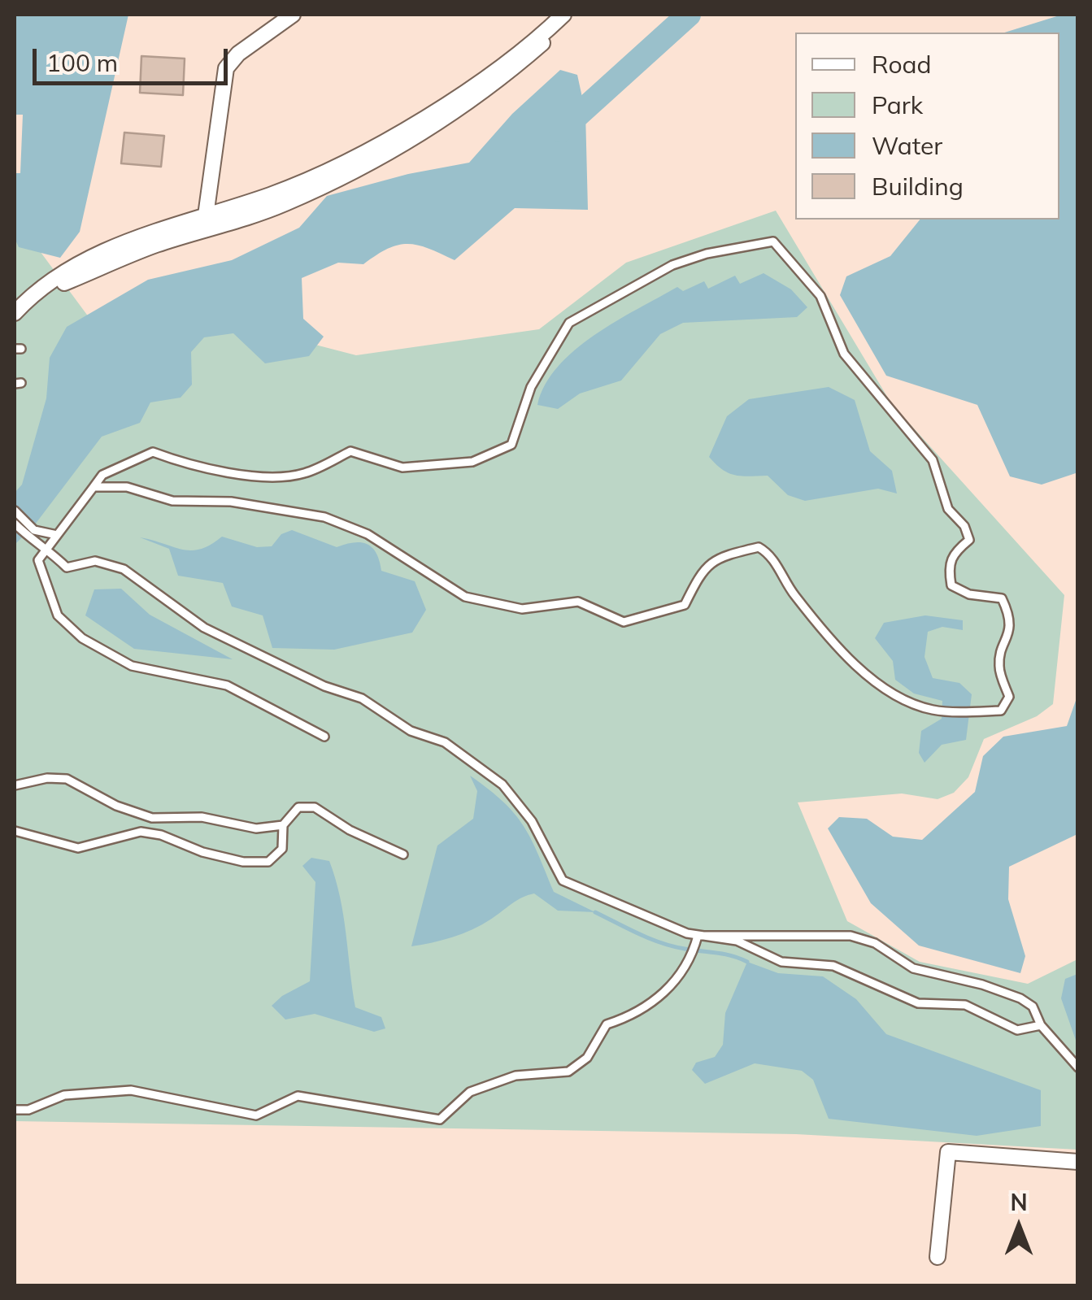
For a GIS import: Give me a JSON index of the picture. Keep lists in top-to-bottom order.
{
  "legend": [
    "Road",
    "Park",
    "Water",
    "Building"
  ],
  "scale_bar": "100 m",
  "north": "top"
}
